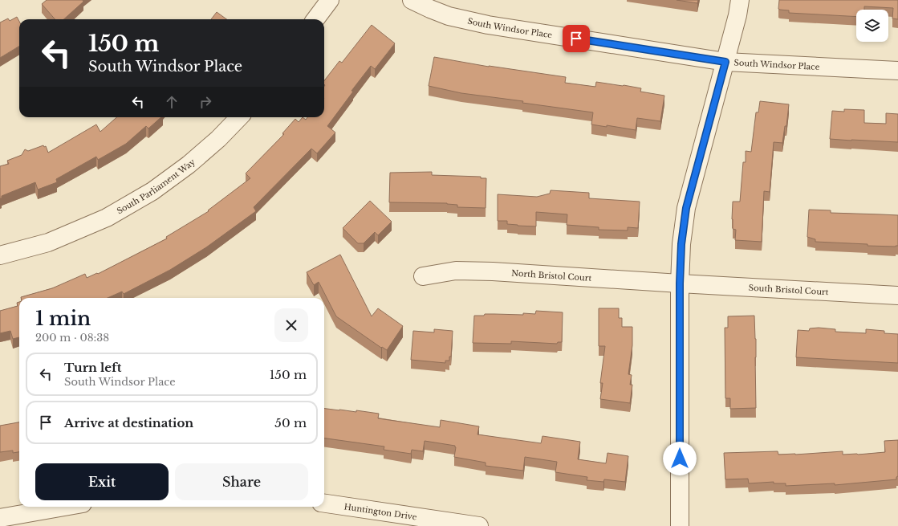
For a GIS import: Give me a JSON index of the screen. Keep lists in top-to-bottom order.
{
  "streets": {
    "street": [
      "South Windsor Place",
      "South Parliament Way",
      "North Bristol Court",
      "South Bristol Court",
      "Huntington Drive"
    ]
  },
  "crossings": [
    ["North Bristol Court", "South Bristol Court"]
  ],
  "page": {
    "turn": ["150 m", "South Windsor Place"],
    "heading": ["1 min", "200 m · 08:38"],
    "list": [
      {
        "name": "Turn left",
        "note": "South Windsor Place",
        "value": "150 m"
      },
      {
        "name": "Arrive at destination",
        "value": "50 m"
      }
    ],
    "buttons": ["Exit", "Share"]
  }
}
